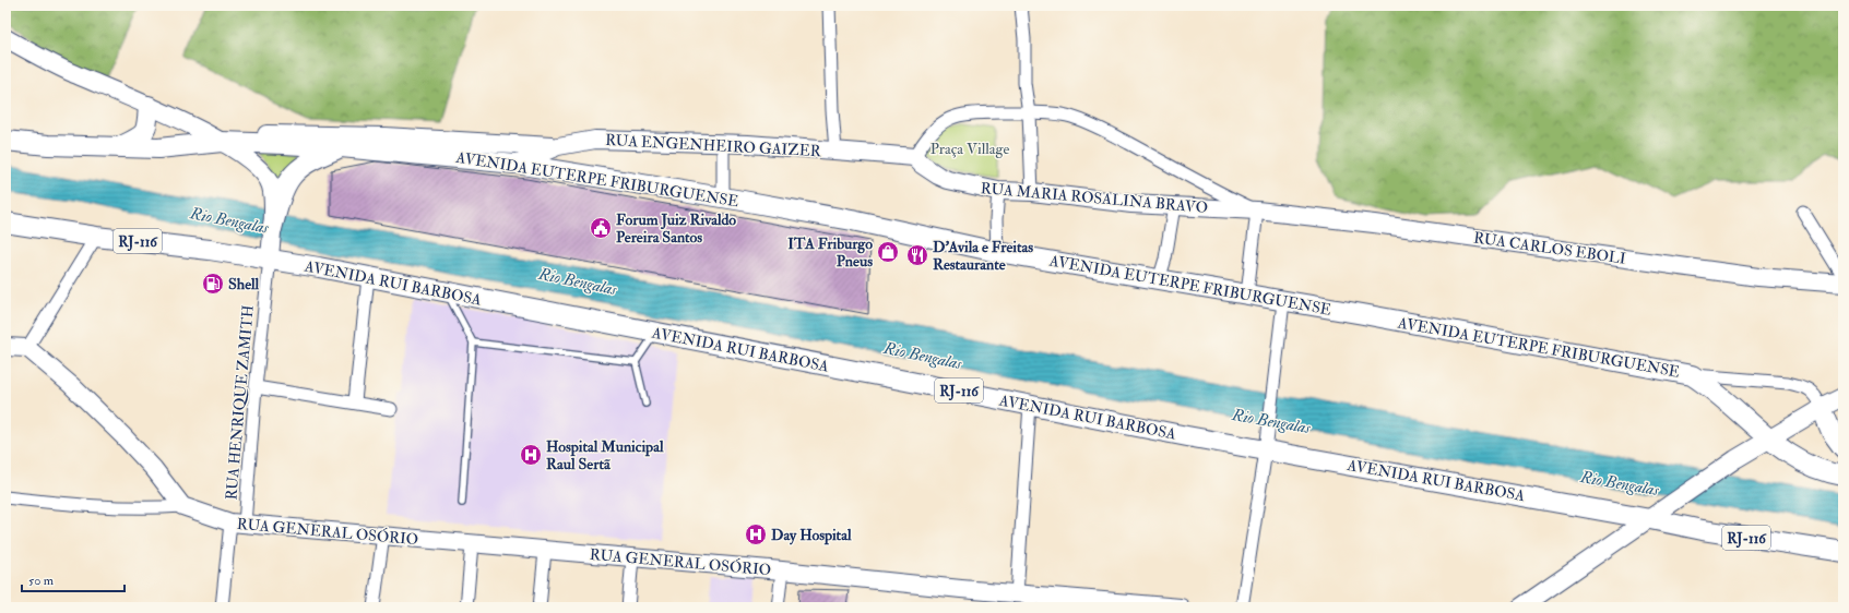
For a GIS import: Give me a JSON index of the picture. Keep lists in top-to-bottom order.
{
  "streets": {
    "main road": ["AVENIDA EUTERPE FRIBURGUENSE", "RJ-116", "AVENIDA RUI BARBOSA"],
    "street": [
      "RUA ENGENHEIRO GAIZER",
      "RUA MARIA ROSALINA BRAVO",
      "RUA CARLOS EBOLI",
      "RUA HENRIQUE ZAMITH",
      "RUA GENERAL OSÓRIO"
    ]
  },
  "crossings": [
    ["RUA ENGENHEIRO GAIZER", "AVENIDA EUTERPE FRIBURGUENSE"],
    ["RUA ENGENHEIRO GAIZER", "RUA MARIA ROSALINA BRAVO"],
    ["RUA MARIA ROSALINA BRAVO", "RUA CARLOS EBOLI"],
    ["RJ-116", "AVENIDA RUI BARBOSA"],
    ["RJ-116", "RUA HENRIQUE ZAMITH"],
    ["AVENIDA RUI BARBOSA", "RUA HENRIQUE ZAMITH"],
    ["RUA HENRIQUE ZAMITH", "RUA GENERAL OSÓRIO"]
  ],
  "water": ["Rio Bengalas"],
  "parks": ["Praça Village"],
  "places": {
    "public building": ["Forum Juiz Rivaldo Pereira Santos"],
    "shop": ["ITA Friburgo Pneus"],
    "restaurant": ["D'Avila e Freitas Restaurante"],
    "fuel station": ["Shell"],
    "hospital": ["Hospital Municipal Raul Sertã", "Day Hospital"]
  },
  "scale_bar": "50 m"
}
